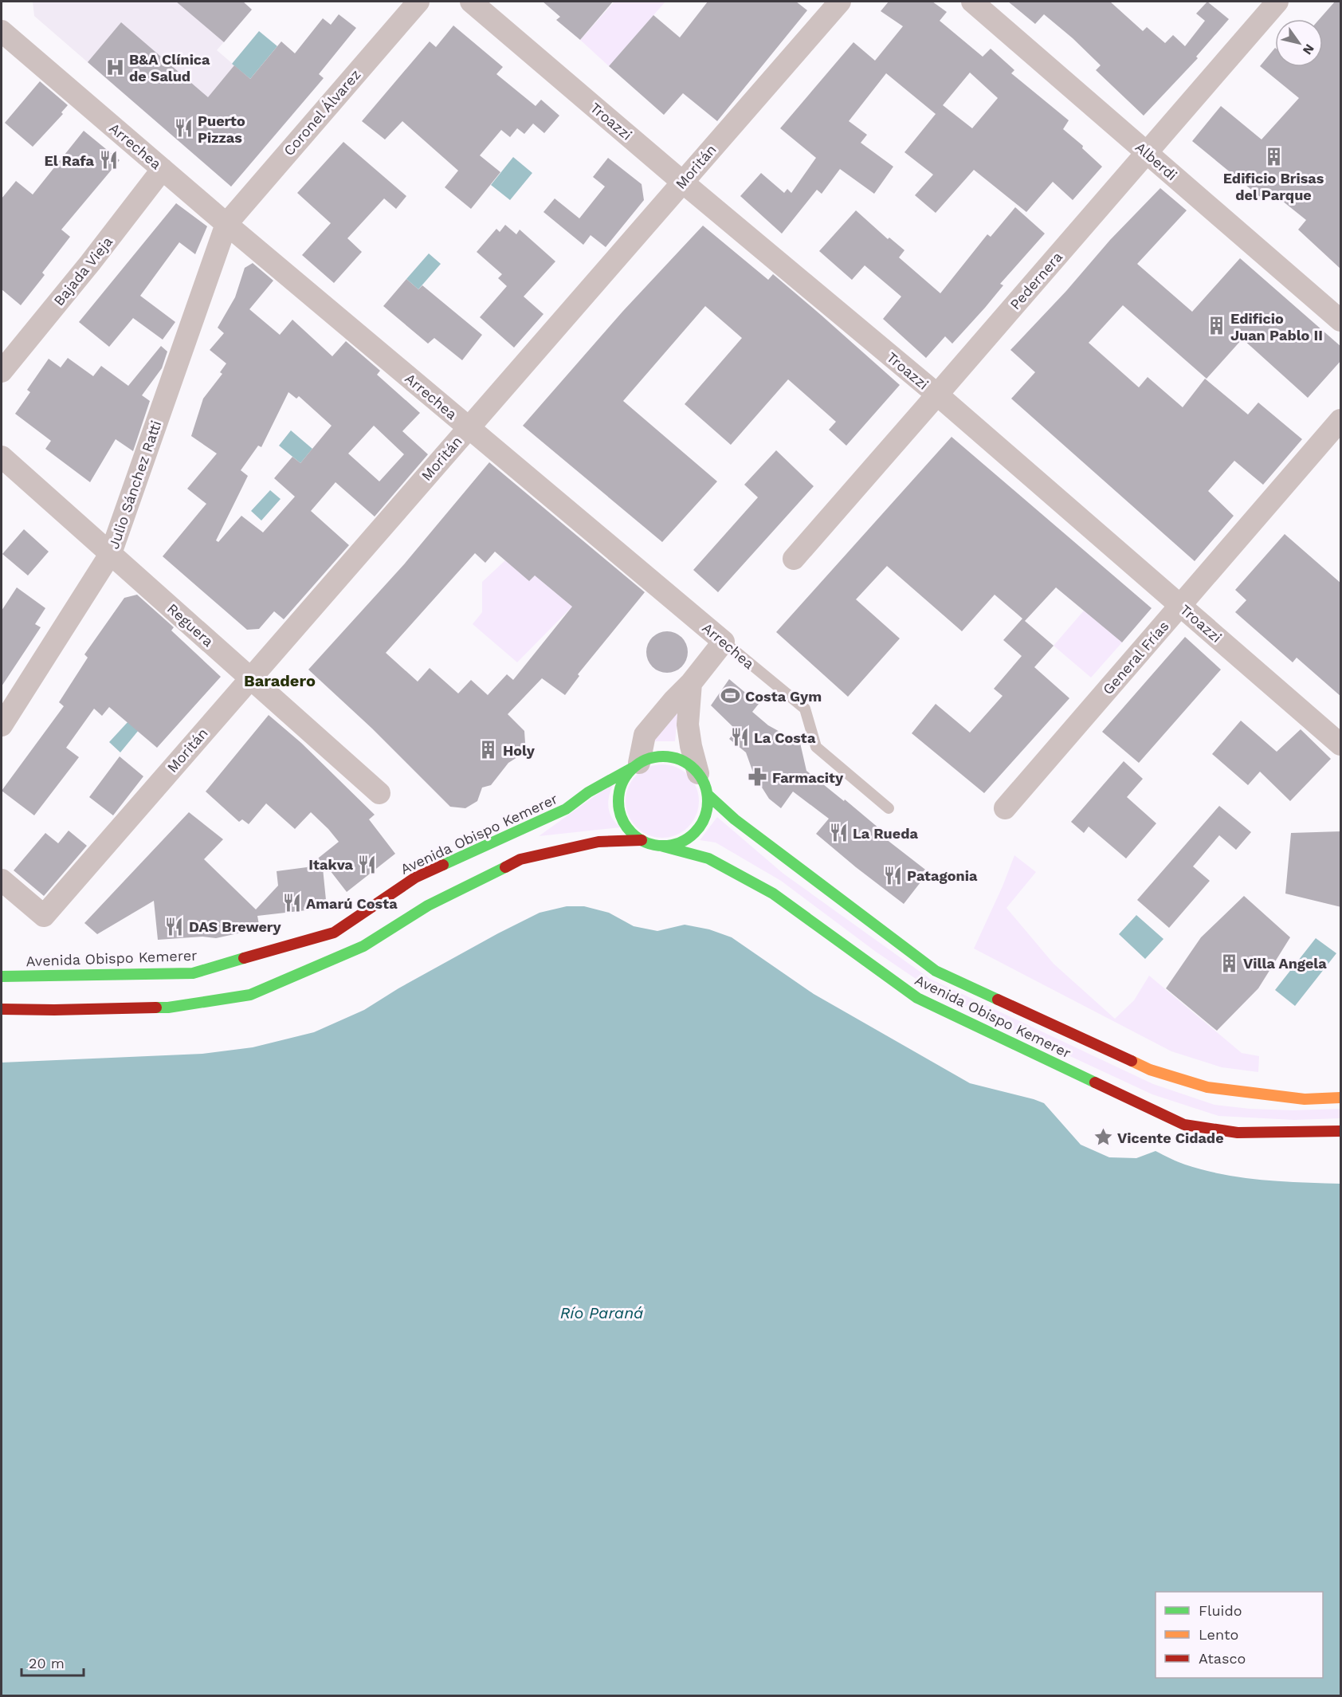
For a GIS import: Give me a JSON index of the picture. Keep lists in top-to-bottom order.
{
  "streets": {
    "main road": ["Avenida Obispo Kemerer"],
    "street": [
      "Coronel Álvarez",
      "Troazzi",
      "Arrechea",
      "Alberdi",
      "Moritán",
      "Bajada Vieja",
      "Pedernera",
      "Julio Sánchez Ratti",
      "Reguera",
      "General Frías"
    ]
  },
  "crossings": [
    ["Coronel Álvarez", "Arrechea"],
    ["Coronel Álvarez", "Julio Sánchez Ratti"],
    ["Troazzi", "Moritán"],
    ["Troazzi", "Pedernera"],
    ["Troazzi", "General Frías"],
    ["Arrechea", "Moritán"],
    ["Arrechea", "Bajada Vieja"],
    ["Arrechea", "Julio Sánchez Ratti"],
    ["Alberdi", "Pedernera"],
    ["Moritán", "Reguera"],
    ["Julio Sánchez Ratti", "Reguera"]
  ],
  "districts": ["Baradero"],
  "water": ["Río Paraná"],
  "places": {
    "hospital": ["B&A Clínica de Salud"],
    "restaurant": [
      "Puerto Pizzas",
      "El Rafa",
      "La Costa",
      "La Rueda",
      "Itakva",
      "Patagonia",
      "Amarú Costa",
      "DAS Brewery"
    ],
    "building": [
      "Edificio Brisas del Parque",
      "Edificio Juan Pablo II",
      "Holy",
      "Villa Angela"
    ],
    "sports": ["Costa Gym"],
    "pharmacy": ["Farmacity"],
    "place": ["Vicente Cidade"]
  },
  "legend": ["Fluido", "Lento", "Atasco"],
  "scale_bar": "20 m",
  "north": "bottom right"
}
